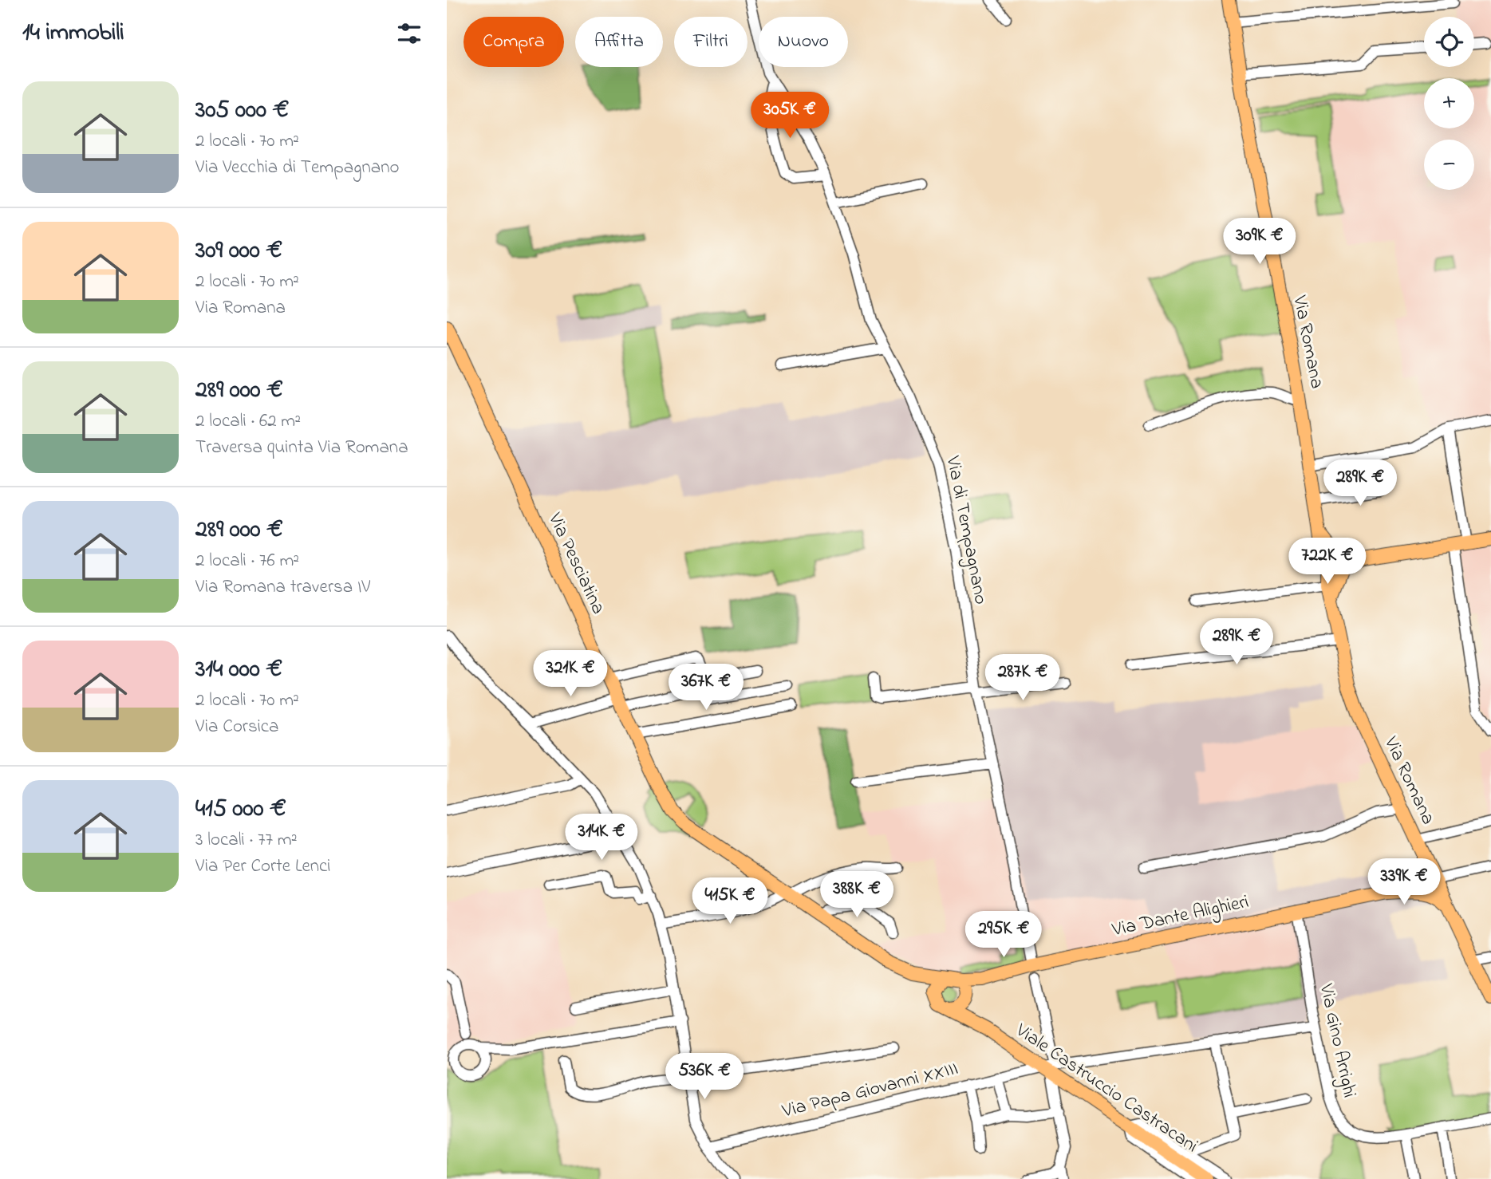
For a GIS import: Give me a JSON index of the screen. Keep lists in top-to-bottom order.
{
  "streets": {
    "main road": [
      "Via Romana",
      "Via Pesciatina",
      "Via Dante Alighieri",
      "Viale Castruccio Castracani"
    ],
    "street": ["Via di Tempagnano", "Via Gino Arrighi", "Via Papa Giovanni XXIII"]
  },
  "crossings": [
    ["Via Romana", "Via Dante Alighieri"],
    ["Via di Tempagnano", "Via Dante Alighieri"],
    ["Via Pesciatina", "Viale Castruccio Castracani"],
    ["Via Dante Alighieri", "Via Gino Arrighi"],
    ["Via Dante Alighieri", "Viale Castruccio Castracani"],
    ["Via Gino Arrighi", "Via Papa Giovanni XXIII"],
    ["Viale Castruccio Castracani", "Via Papa Giovanni XXIII"]
  ],
  "page": {
    "heading": "14 immobili",
    "map_buttons": ["+", "−"],
    "chip": [
      "Compra",
      "Affitta",
      "Filtri",
      "Nuovo"
    ],
    "list": [
      {
        "name": "305 000 €",
        "note": "2 locali · 70 m² · Via Vecchia di Tempagnano"
      },
      {
        "name": "309 000 €",
        "note": "2 locali · 70 m² · Via Romana"
      },
      {
        "name": "289 000 €",
        "note": "2 locali · 62 m² · Traversa quinta Via Romana"
      },
      {
        "name": "289 000 €",
        "note": "2 locali · 76 m² · Via Romana traversa IV"
      },
      {
        "name": "314 000 €",
        "note": "2 locali · 70 m² · Via Corsica"
      },
      {
        "name": "415 000 €",
        "note": "3 locali · 77 m² · Via Per Corte Lenci"
      }
    ],
    "price": [
      "305K €",
      "309K €",
      "289K €",
      "722K €",
      "289K €",
      "321K €",
      "287K €",
      "367K €",
      "314K €",
      "339K €",
      "388K €",
      "415K €",
      "295K €",
      "536K €"
    ]
  }
}
